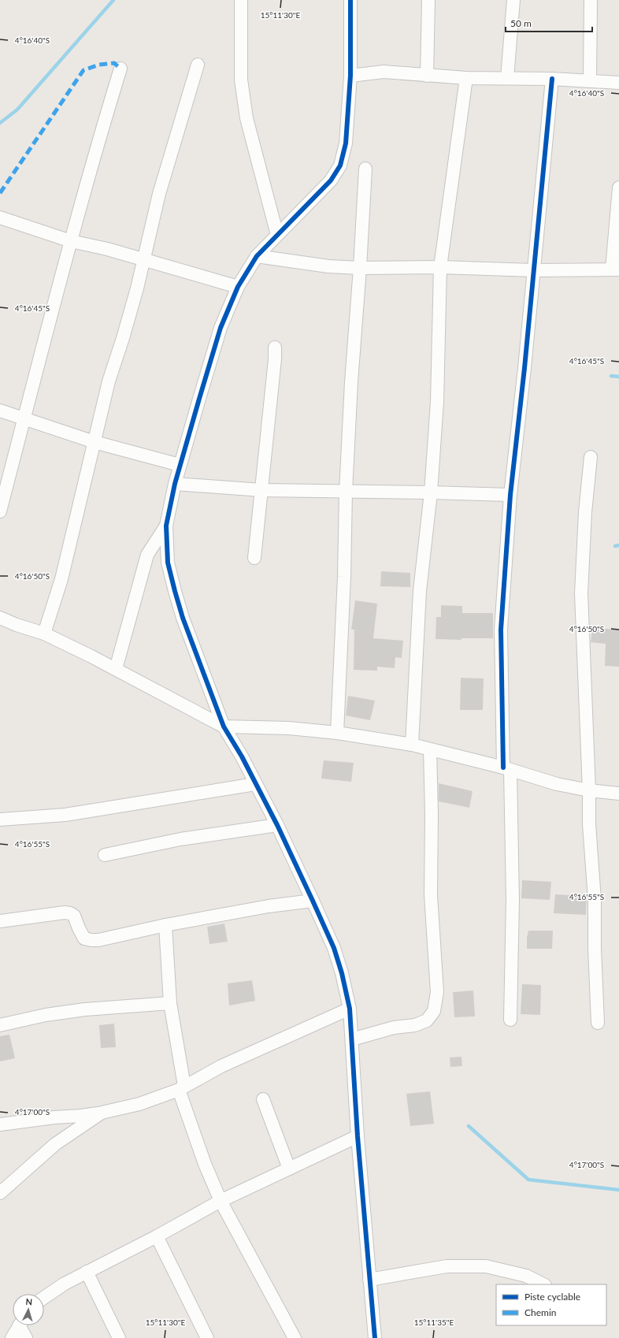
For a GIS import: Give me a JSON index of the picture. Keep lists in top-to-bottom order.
{
  "legend": ["Piste cyclable", "Chemin"],
  "scale_bar": "50 m",
  "north": "top",
  "coordinates": [
    "15°11'30\"E",
    "4°16'40\"S",
    "4°16'45\"S",
    "4°16'50\"S",
    "4°16'55\"S",
    "4°17'00\"S",
    "15°11'35\"E"
  ]
}
